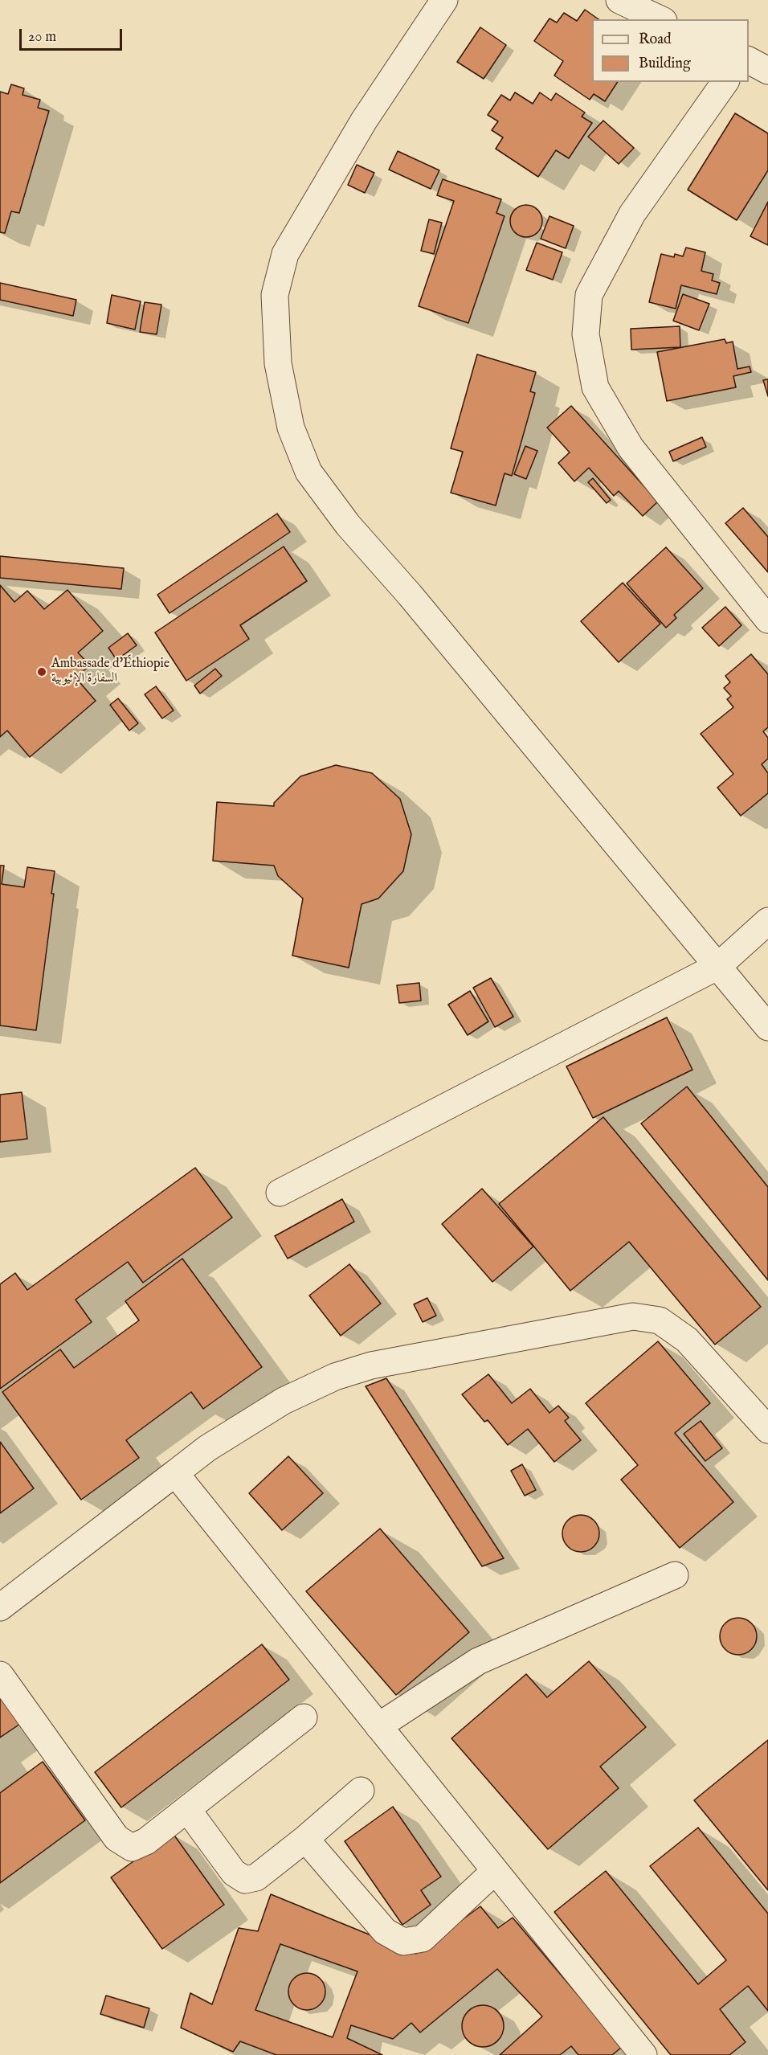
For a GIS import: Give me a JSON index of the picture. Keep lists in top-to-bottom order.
{
  "places": ["Ambassade d'Éthiopie السفارة الإثيوبية"],
  "legend": ["Road", "Building"],
  "scale_bar": "20 m"
}
